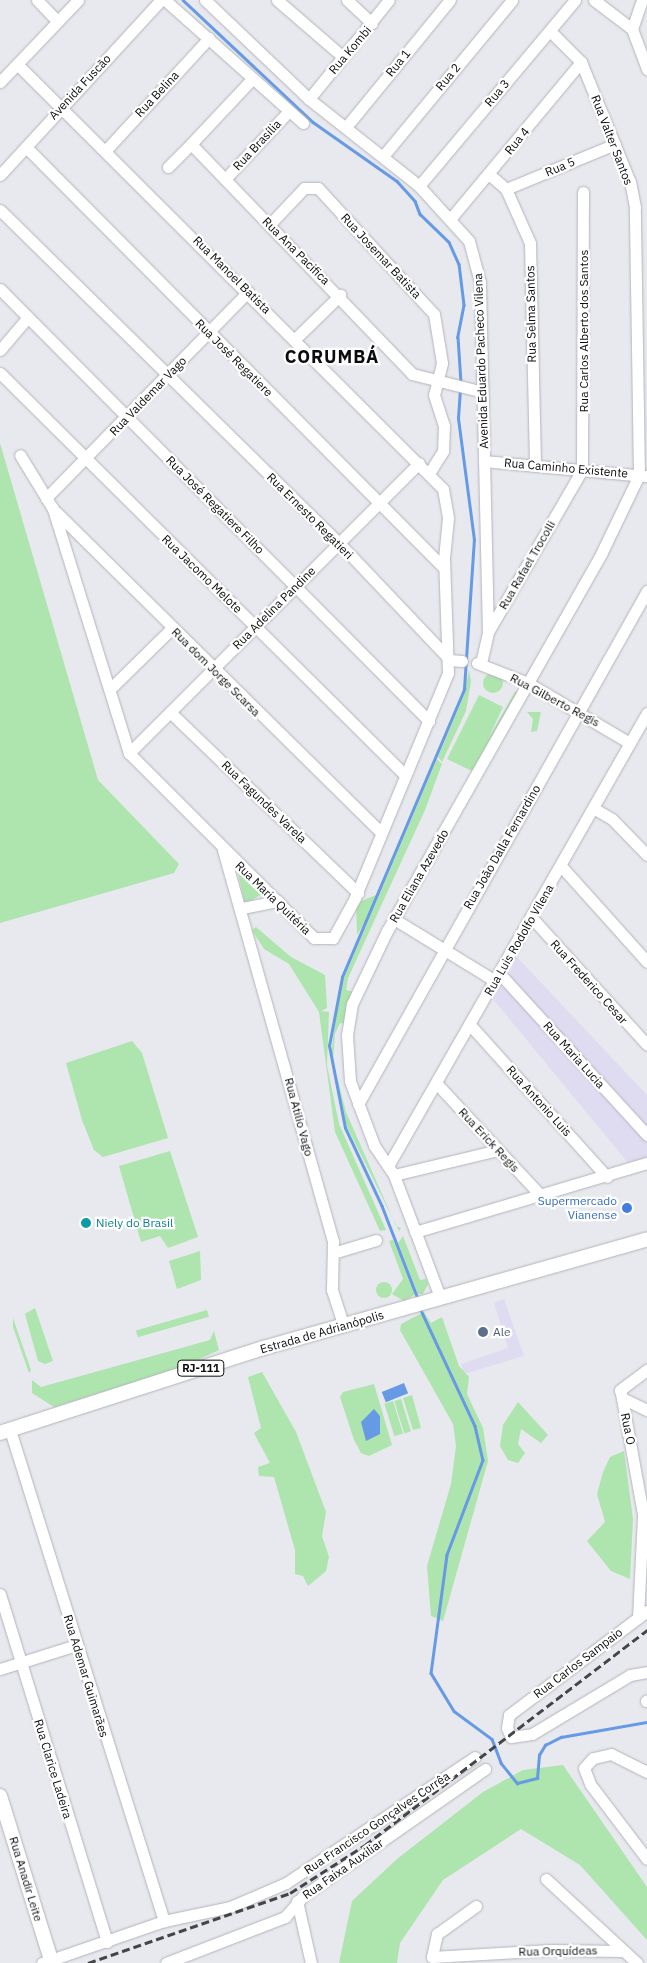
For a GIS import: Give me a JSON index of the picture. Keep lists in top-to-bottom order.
{
  "streets": {
    "main road": ["Estrada de Adrianópolis", "RJ-111", "Rua Anadir Leite"],
    "street": [
      "Rua Kombi",
      "Rua 1",
      "Rua 2",
      "Avenida Fuscão",
      "Rua 3",
      "Rua Belina",
      "Rua Valter Santos",
      "Rua 4",
      "Rua Brasília",
      "Rua 5",
      "Rua Ana Pacifica",
      "Rua Josemar Batista",
      "Rua Manoel Batista",
      "Rua Selma Santos",
      "Rua Carlos Alberto dos Santos",
      "Rua José Regatiere",
      "Avenida Eduardo Pacheco Vilena",
      "Rua Valdemar Vago",
      "Rua Caminho Existente",
      "Rua José Regatiere Filho",
      "Rua Ernesto Regatieri",
      "Rua Rafael Trocolli",
      "Rua Jacomo Melote",
      "Rua Adelina Pandine",
      "Rua dom Jorge Scarsa",
      "Rua Gilberto Regis",
      "Rua Fagundes Varela",
      "Rua João Dalla Fernardino",
      "Rua Eliana Azevedo",
      "Rua Maria Quitéria",
      "Rua Luis Rodolfo Vilena",
      "Rua Frederico Cesar",
      "Rua Maria Lucia",
      "Rua Antonio Luis",
      "Rua Atilio Vago",
      "Rua Erick Regis",
      "Rua O",
      "Rua Carlos Sampaio",
      "Rua Ademar Guimarães",
      "Rua Clarice Ladeira",
      "Rua Francisco Gonçalves Corrêa",
      "Rua Faixa Auxiliar",
      "Rua Orquídeas"
    ]
  },
  "crossings": [
    ["Rua Kombi", "Avenida Eduardo Pacheco Vilena"],
    ["Rua 1", "Avenida Eduardo Pacheco Vilena"],
    ["Rua 2", "Avenida Eduardo Pacheco Vilena"],
    ["Avenida Fuscão", "Rua Manoel Batista"],
    ["Avenida Fuscão", "Rua José Regatiere"],
    ["Rua 3", "Rua Valter Santos"],
    ["Rua 3", "Avenida Eduardo Pacheco Vilena"],
    ["Rua Belina", "Rua Manoel Batista"],
    ["Rua Valter Santos", "Rua 4"],
    ["Rua Valter Santos", "Rua 5"],
    ["Rua Valter Santos", "Rua Caminho Existente"],
    ["Rua Valter Santos", "Rua Eliana Azevedo"],
    ["Rua 4", "Rua Selma Santos"],
    ["Rua 4", "Avenida Eduardo Pacheco Vilena"],
    ["Rua Brasília", "Rua Ana Pacifica"],
    ["Rua 5", "Rua Selma Santos"],
    ["Rua Ana Pacifica", "Rua Josemar Batista"],
    ["Rua Ana Pacifica", "Avenida Eduardo Pacheco Vilena"],
    ["Rua Josemar Batista", "Rua Manoel Batista"],
    ["Rua Manoel Batista", "Rua Valdemar Vago"],
    ["Rua Manoel Batista", "Rua Adelina Pandine"],
    ["Rua Manoel Batista", "Rua Maria Quitéria"],
    ["Rua Selma Santos", "Rua Caminho Existente"],
    ["Rua Carlos Alberto dos Santos", "Rua Caminho Existente"],
    ["Rua Carlos Alberto dos Santos", "Rua Rafael Trocolli"],
    ["Rua José Regatiere", "Rua Valdemar Vago"],
    ["Rua José Regatiere", "Rua Adelina Pandine"],
    ["Rua José Regatiere", "Rua Maria Quitéria"],
    ["Avenida Eduardo Pacheco Vilena", "Rua Caminho Existente"],
    ["Avenida Eduardo Pacheco Vilena", "Rua Rafael Trocolli"],
    ["Rua Valdemar Vago", "Rua José Regatiere Filho"],
    ["Rua Valdemar Vago", "Rua Ernesto Regatieri"],
    ["Rua Valdemar Vago", "Rua Jacomo Melote"],
    ["Rua Valdemar Vago", "Rua Maria Quitéria"],
    ["Rua Caminho Existente", "Rua Rafael Trocolli"],
    ["Rua Caminho Existente", "Rua Eliana Azevedo"],
    ["Rua José Regatiere Filho", "Rua Adelina Pandine"],
    ["Rua José Regatiere Filho", "Rua Maria Quitéria"],
    ["Rua Ernesto Regatieri", "Rua Adelina Pandine"],
    ["Rua Ernesto Regatieri", "Rua Maria Quitéria"],
    ["Rua Rafael Trocolli", "Rua Gilberto Regis"],
    ["Rua Jacomo Melote", "Rua Adelina Pandine"],
    ["Rua Jacomo Melote", "Rua Maria Quitéria"],
    ["Rua Adelina Pandine", "Rua dom Jorge Scarsa"],
    ["Rua Adelina Pandine", "Rua Fagundes Varela"],
    ["Rua Adelina Pandine", "Rua Maria Quitéria"],
    ["Rua dom Jorge Scarsa", "Rua Maria Quitéria"],
    ["Rua Gilberto Regis", "Rua João Dalla Fernardino"],
    ["Rua Gilberto Regis", "Rua Eliana Azevedo"],
    ["Rua Gilberto Regis", "Rua Luis Rodolfo Vilena"],
    ["Rua Fagundes Varela", "Rua Maria Quitéria"],
    ["Rua João Dalla Fernardino", "Rua Eliana Azevedo"],
    ["Rua João Dalla Fernardino", "Rua Maria Lucia"],
    ["Rua Eliana Azevedo", "Rua Luis Rodolfo Vilena"],
    ["Rua Eliana Azevedo", "Rua Maria Lucia"],
    ["Rua Eliana Azevedo", "Estrada de Adrianópolis"],
    ["Rua Maria Quitéria", "Rua Atilio Vago"],
    ["Rua Luis Rodolfo Vilena", "Rua Frederico Cesar"],
    ["Rua Luis Rodolfo Vilena", "Rua Maria Lucia"],
    ["Rua Luis Rodolfo Vilena", "Rua Antonio Luis"],
    ["Rua Luis Rodolfo Vilena", "Rua Erick Regis"],
    ["Rua Atilio Vago", "Estrada de Adrianópolis"],
    ["Estrada de Adrianópolis", "Rua Ademar Guimarães"],
    ["Rua O", "Rua Carlos Sampaio"],
    ["Rua Ademar Guimarães", "Rua Francisco Gonçalves Corrêa"],
    ["Rua Clarice Ladeira", "Rua Francisco Gonçalves Corrêa"],
    ["Rua Francisco Gonçalves Corrêa", "Rua Anadir Leite"]
  ],
  "districts": ["CORUMBÁ"],
  "places": ["Supermercado Vianense", "Niely do Brasil", "Ale"]
}
